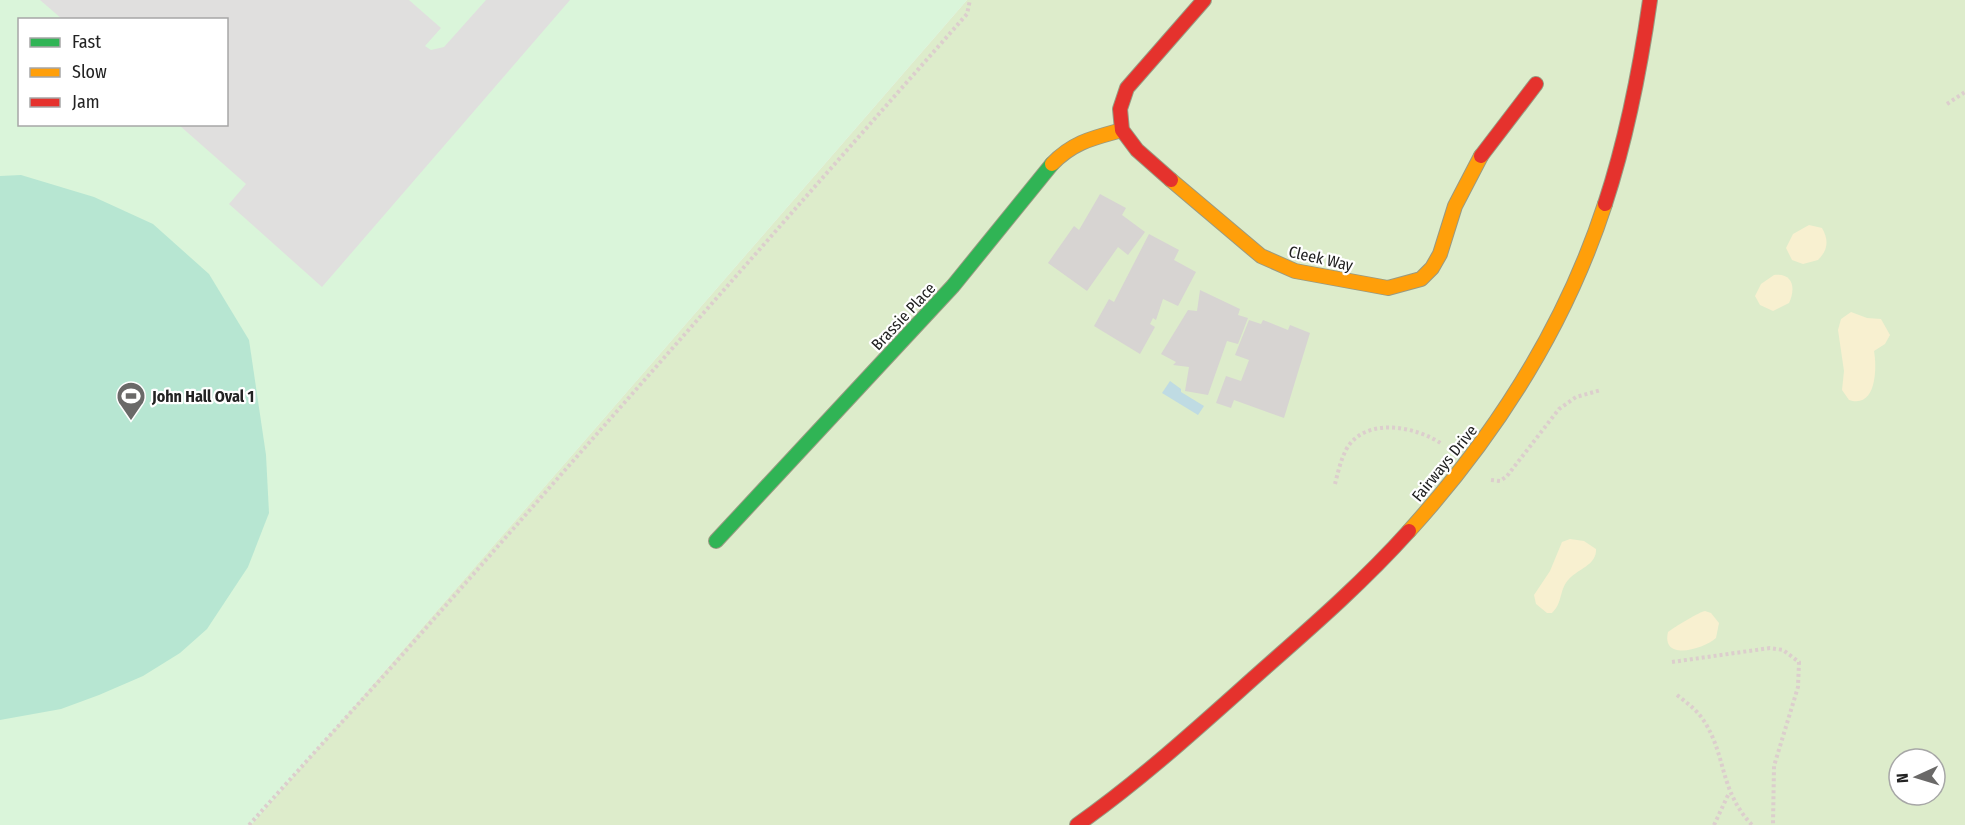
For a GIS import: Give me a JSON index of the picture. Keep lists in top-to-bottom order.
{
  "streets": {
    "street": ["Cleek Way", "Brassie Place", "Fairways Drive"]
  },
  "crossings": [
    ["Cleek Way", "Brassie Place"]
  ],
  "places": {
    "sports": ["John Hall Oval 1"]
  },
  "legend": ["Fast", "Slow", "Jam"],
  "north": "left"
}
